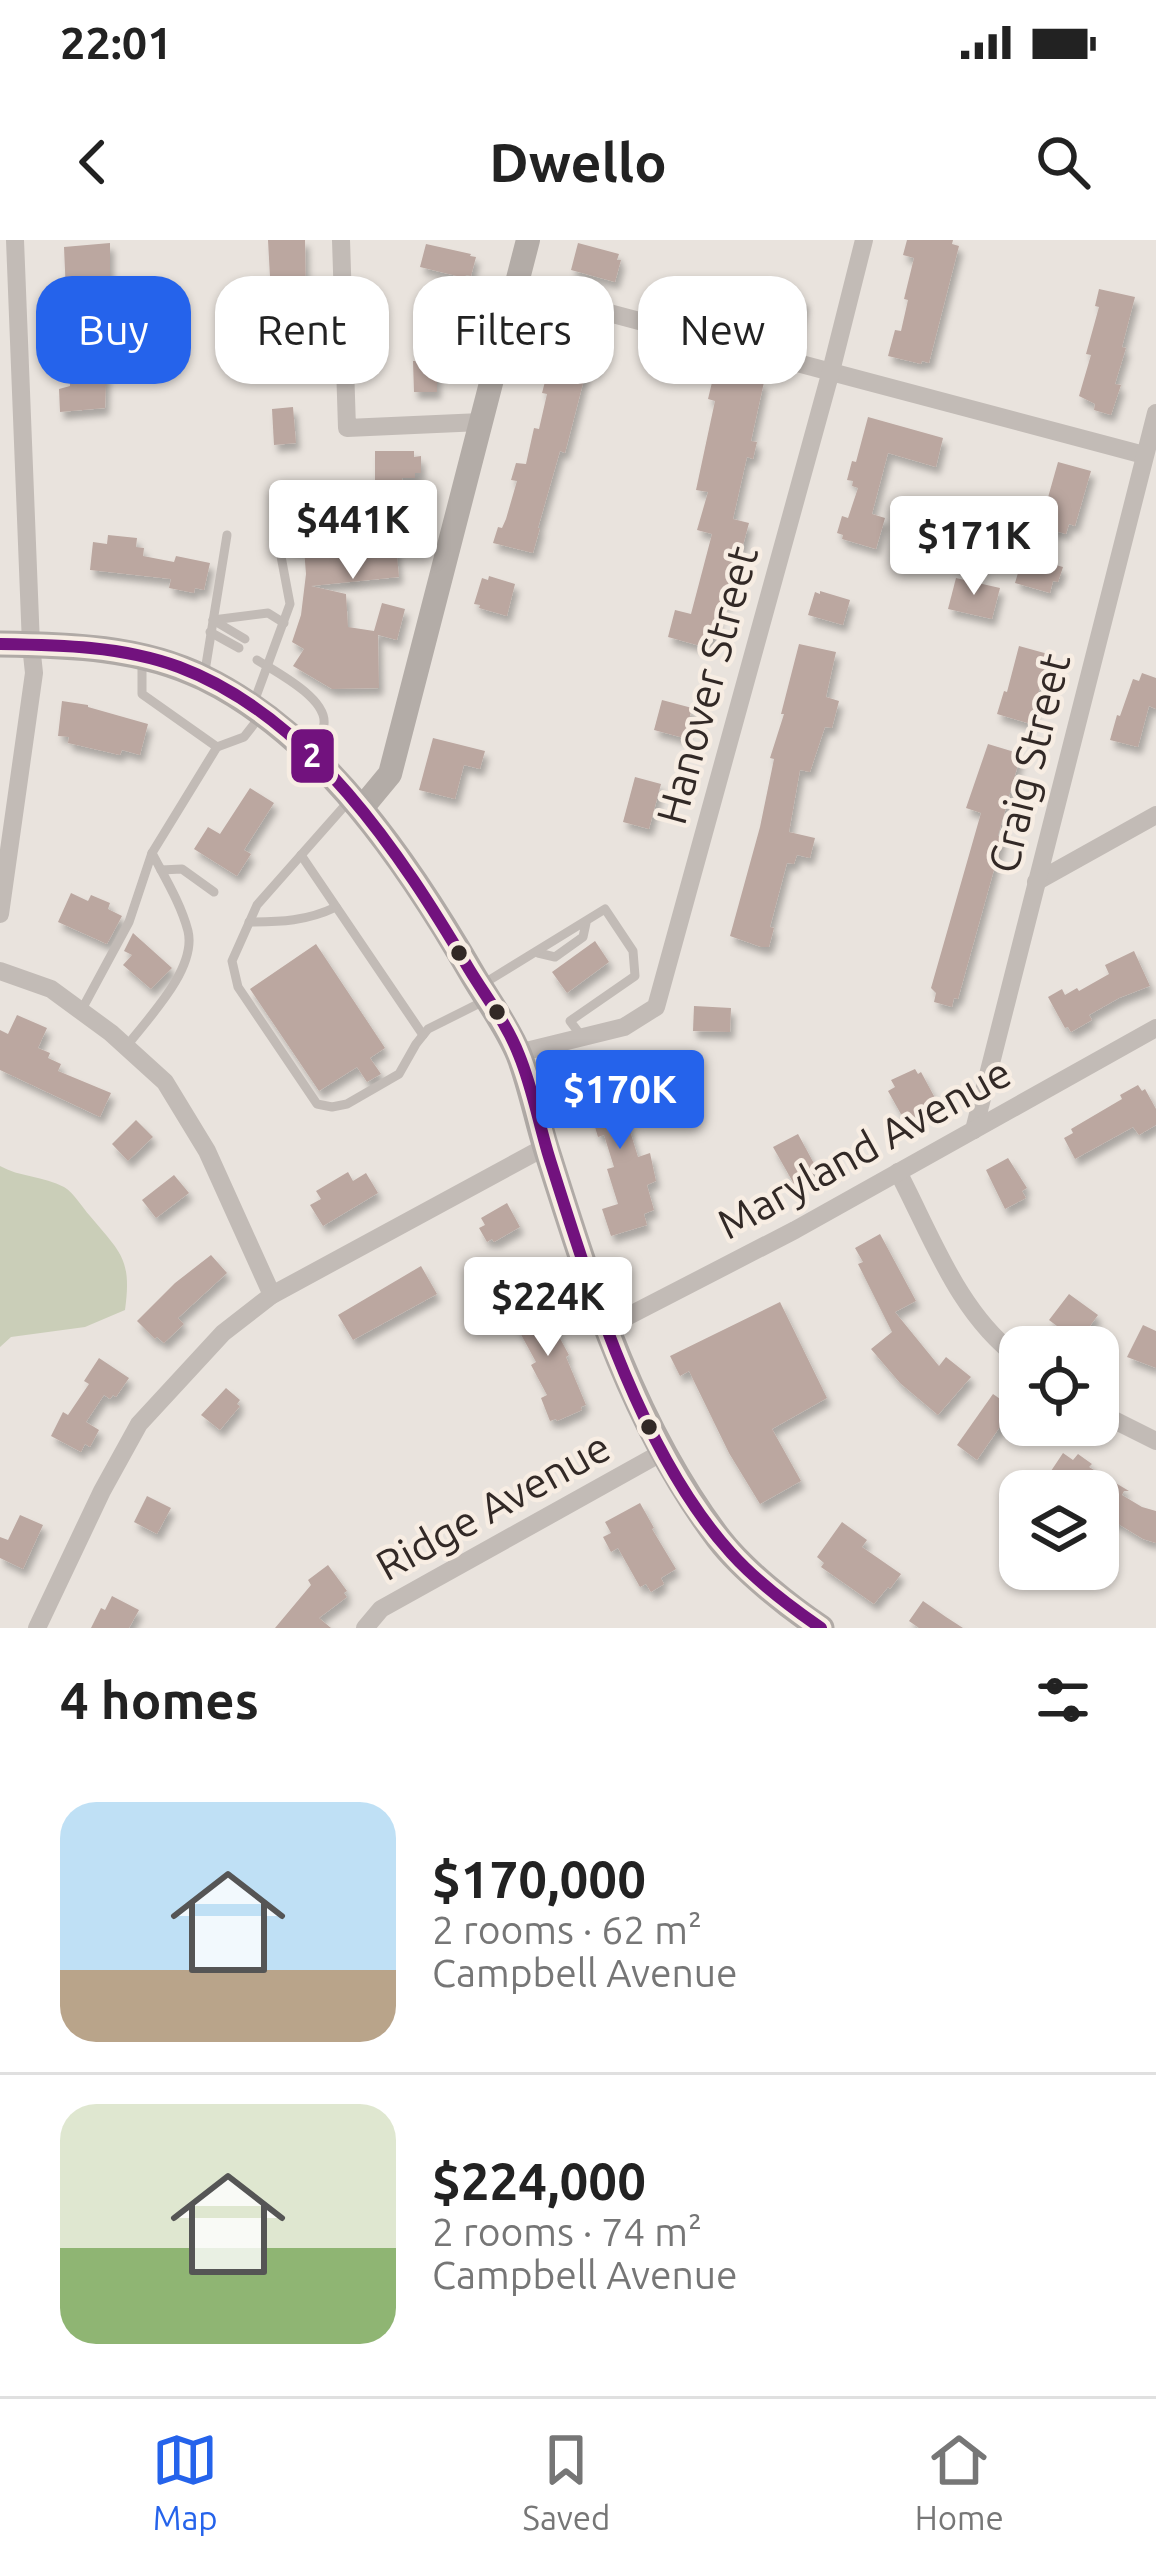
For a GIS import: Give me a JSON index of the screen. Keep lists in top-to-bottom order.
{
  "streets": {
    "street": [
      "Hanover Street",
      "Craig Street",
      "Maryland Avenue",
      "Ridge Avenue"
    ]
  },
  "crossings": [
    ["Craig Street", "Maryland Avenue"]
  ],
  "lines": ["transit line 2"],
  "page": {
    "status": "22:01",
    "header": "Dwello",
    "chip": [
      "Buy",
      "Rent",
      "Filters",
      "New"
    ],
    "price": [
      "$441K",
      "$171K",
      "$170K",
      "$224K"
    ],
    "heading": "4 homes",
    "list": [
      {
        "name": "$170,000",
        "note": "2 rooms · 62 m² · Campbell Avenue"
      },
      {
        "name": "$224,000",
        "note": "2 rooms · 74 m² · Campbell Avenue"
      }
    ],
    "tabs": ["Map", "Saved", "Home"]
  }
}
